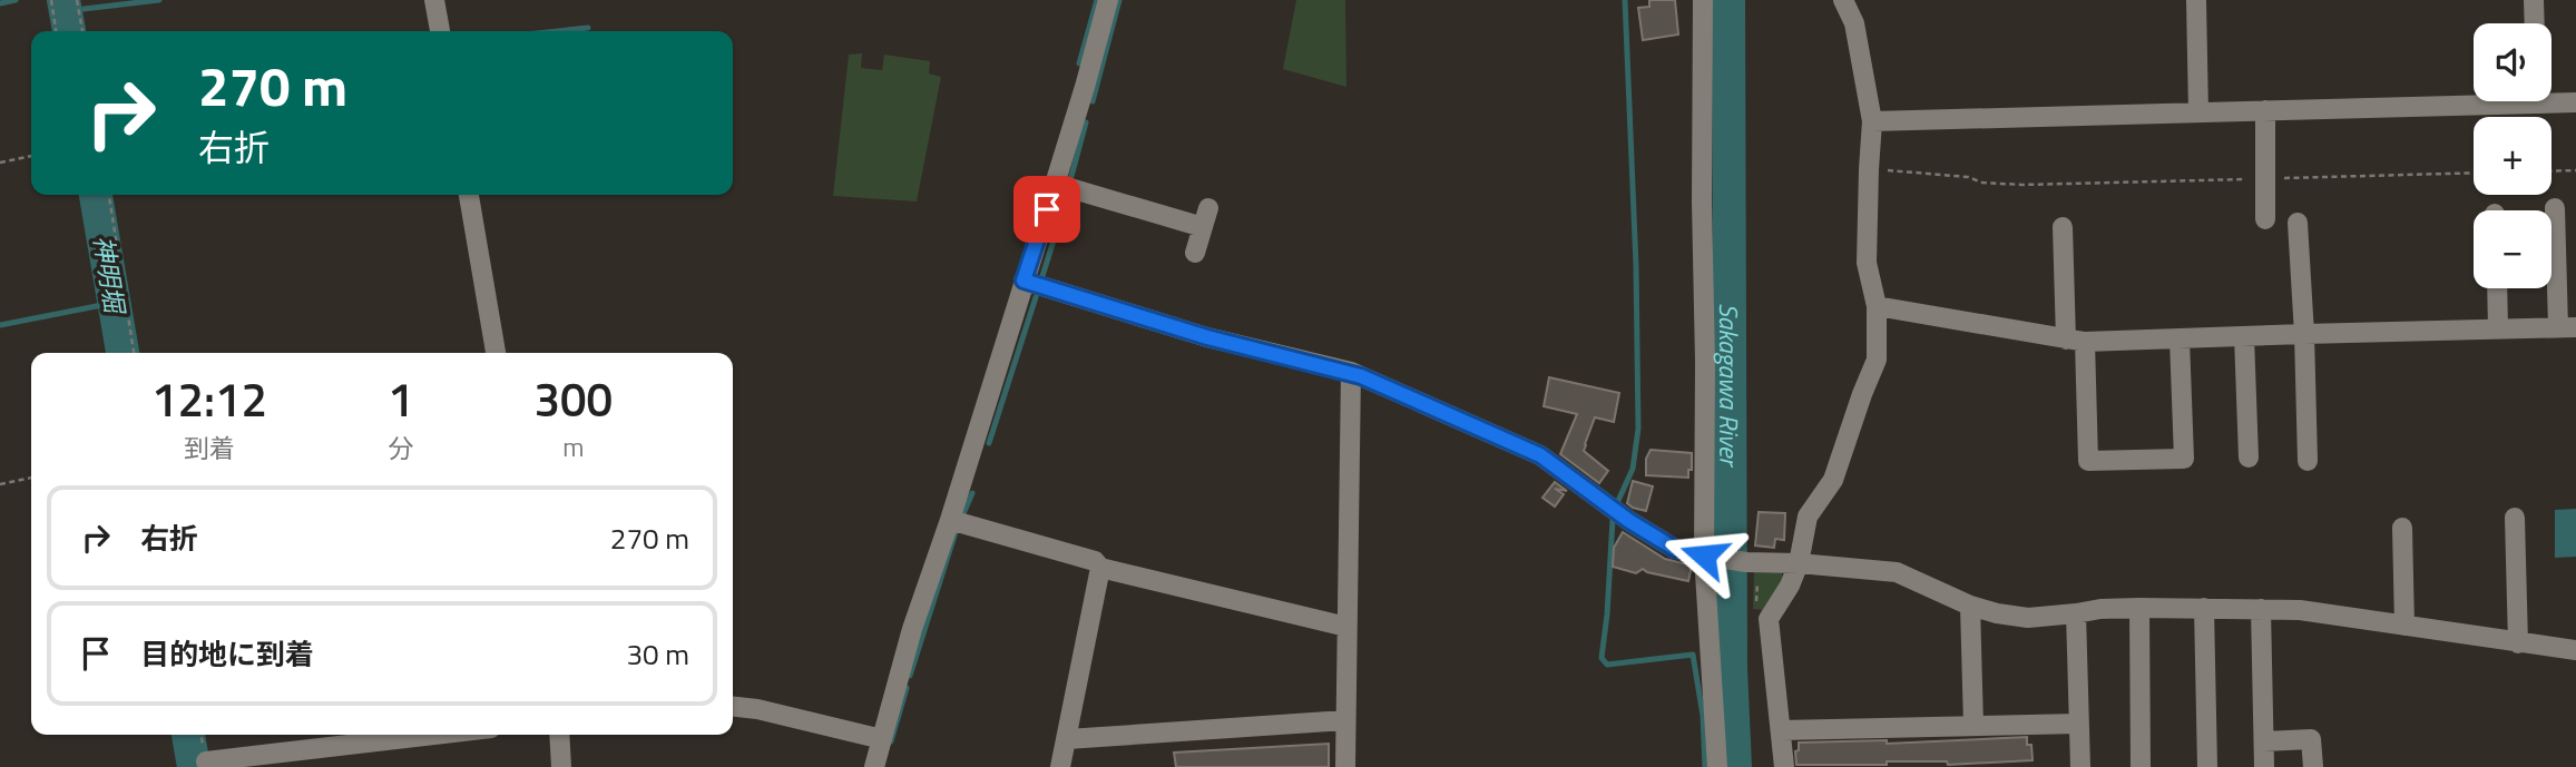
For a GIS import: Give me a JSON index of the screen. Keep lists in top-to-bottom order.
{
  "water": ["神明堀", "Sakagawa River"],
  "page": {
    "map_buttons": ["+", "−"],
    "turn": ["270 m", "右折"],
    "eta": [
      "12:12",
      "到着",
      "1",
      "分",
      "300",
      "m"
    ],
    "list": [
      {
        "name": "右折",
        "value": "270 m"
      },
      {
        "name": "目的地に到着",
        "value": "30 m"
      }
    ]
  }
}
